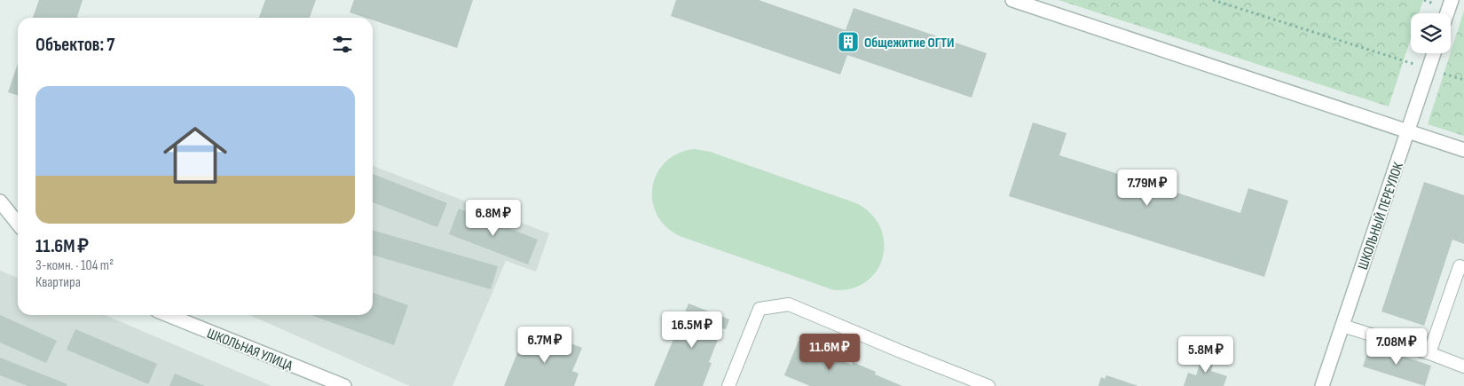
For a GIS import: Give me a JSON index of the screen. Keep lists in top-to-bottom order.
{
  "streets": {
    "street": ["ШКОЛЬНЫЙ ПЕРЕУЛОК", "ШКОЛЬНАЯ УЛИЦА"]
  },
  "places": {
    "building": ["Общежитие ОГТИ"]
  },
  "page": {
    "heading": "Объектов: 7",
    "list": [
      {
        "name": "11.6M ₽",
        "note": "3-комн. · 104 m² · Квартира"
      }
    ],
    "price": [
      "7.79M ₽",
      "6.8M ₽",
      "16.5M ₽",
      "6.7M ₽",
      "7.08M ₽",
      "11.6M ₽",
      "5.8M ₽"
    ]
  }
}
